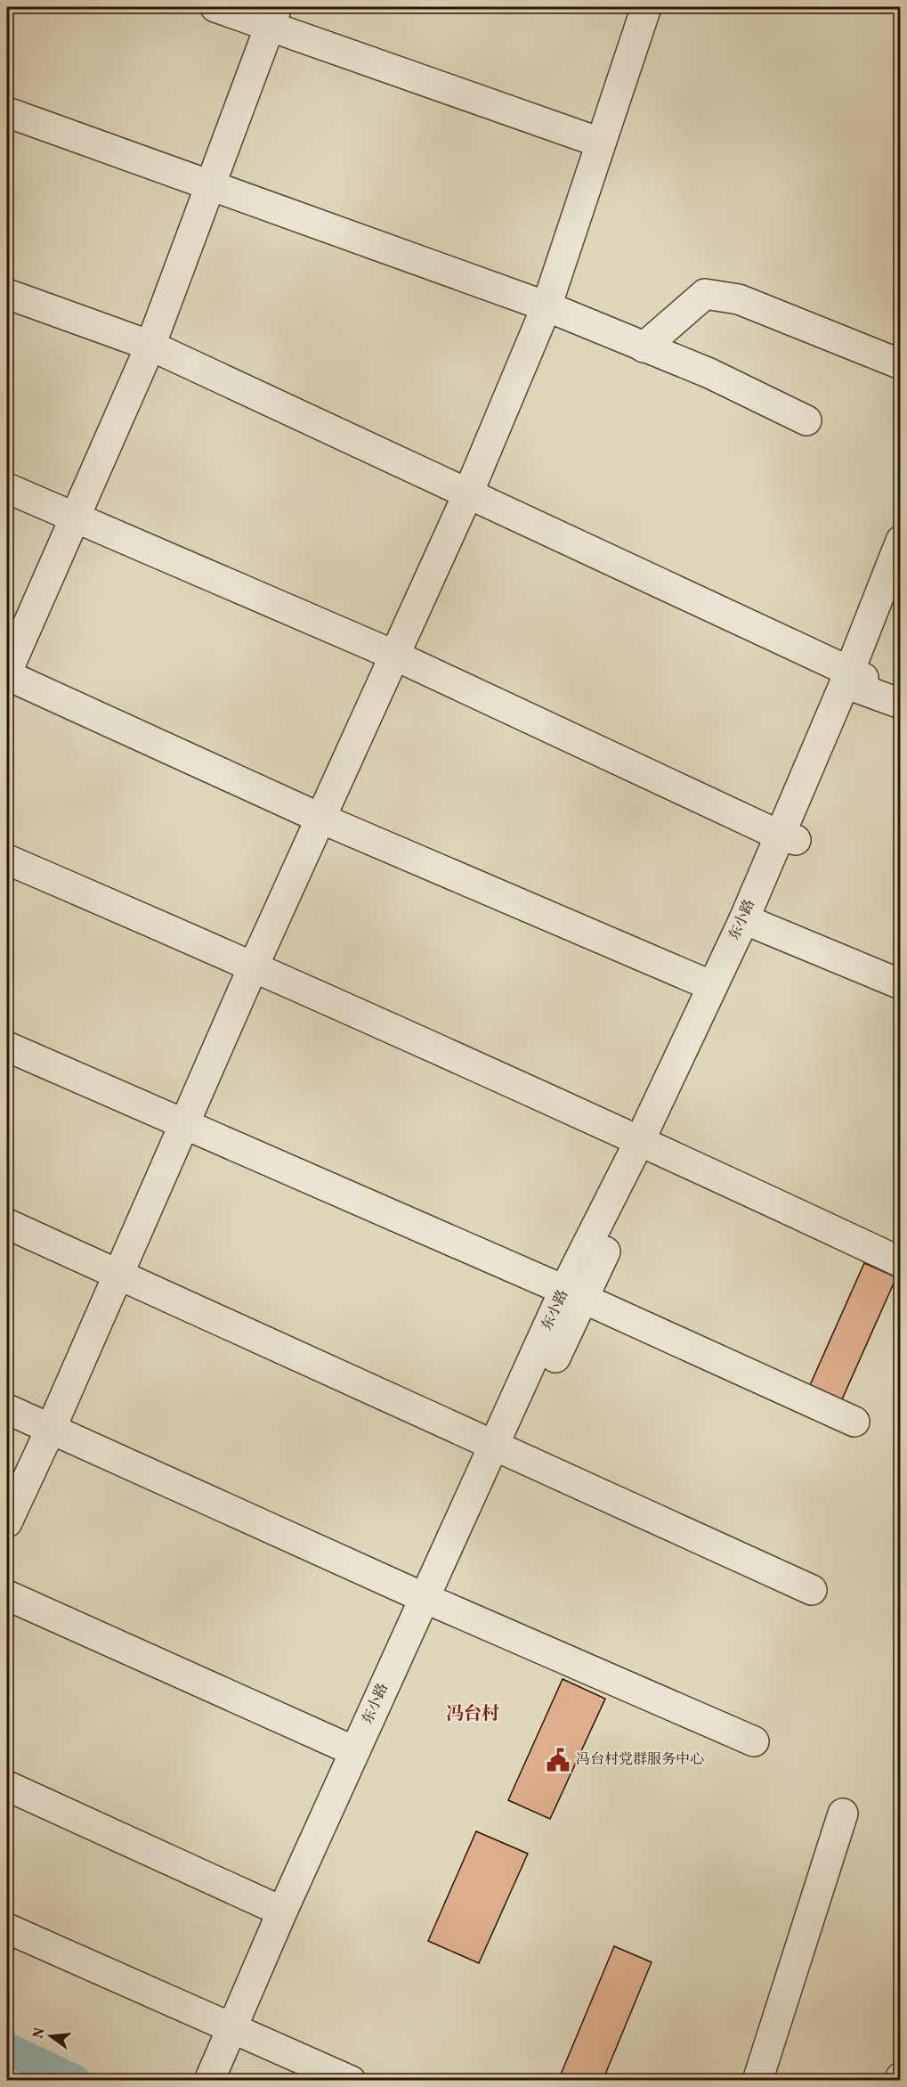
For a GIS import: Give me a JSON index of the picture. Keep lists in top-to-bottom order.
{
  "streets": {
    "street": ["东小路"]
  },
  "districts": ["冯台村"],
  "places": {
    "public building": ["冯台村党群服务中心"]
  },
  "north": "left"
}
